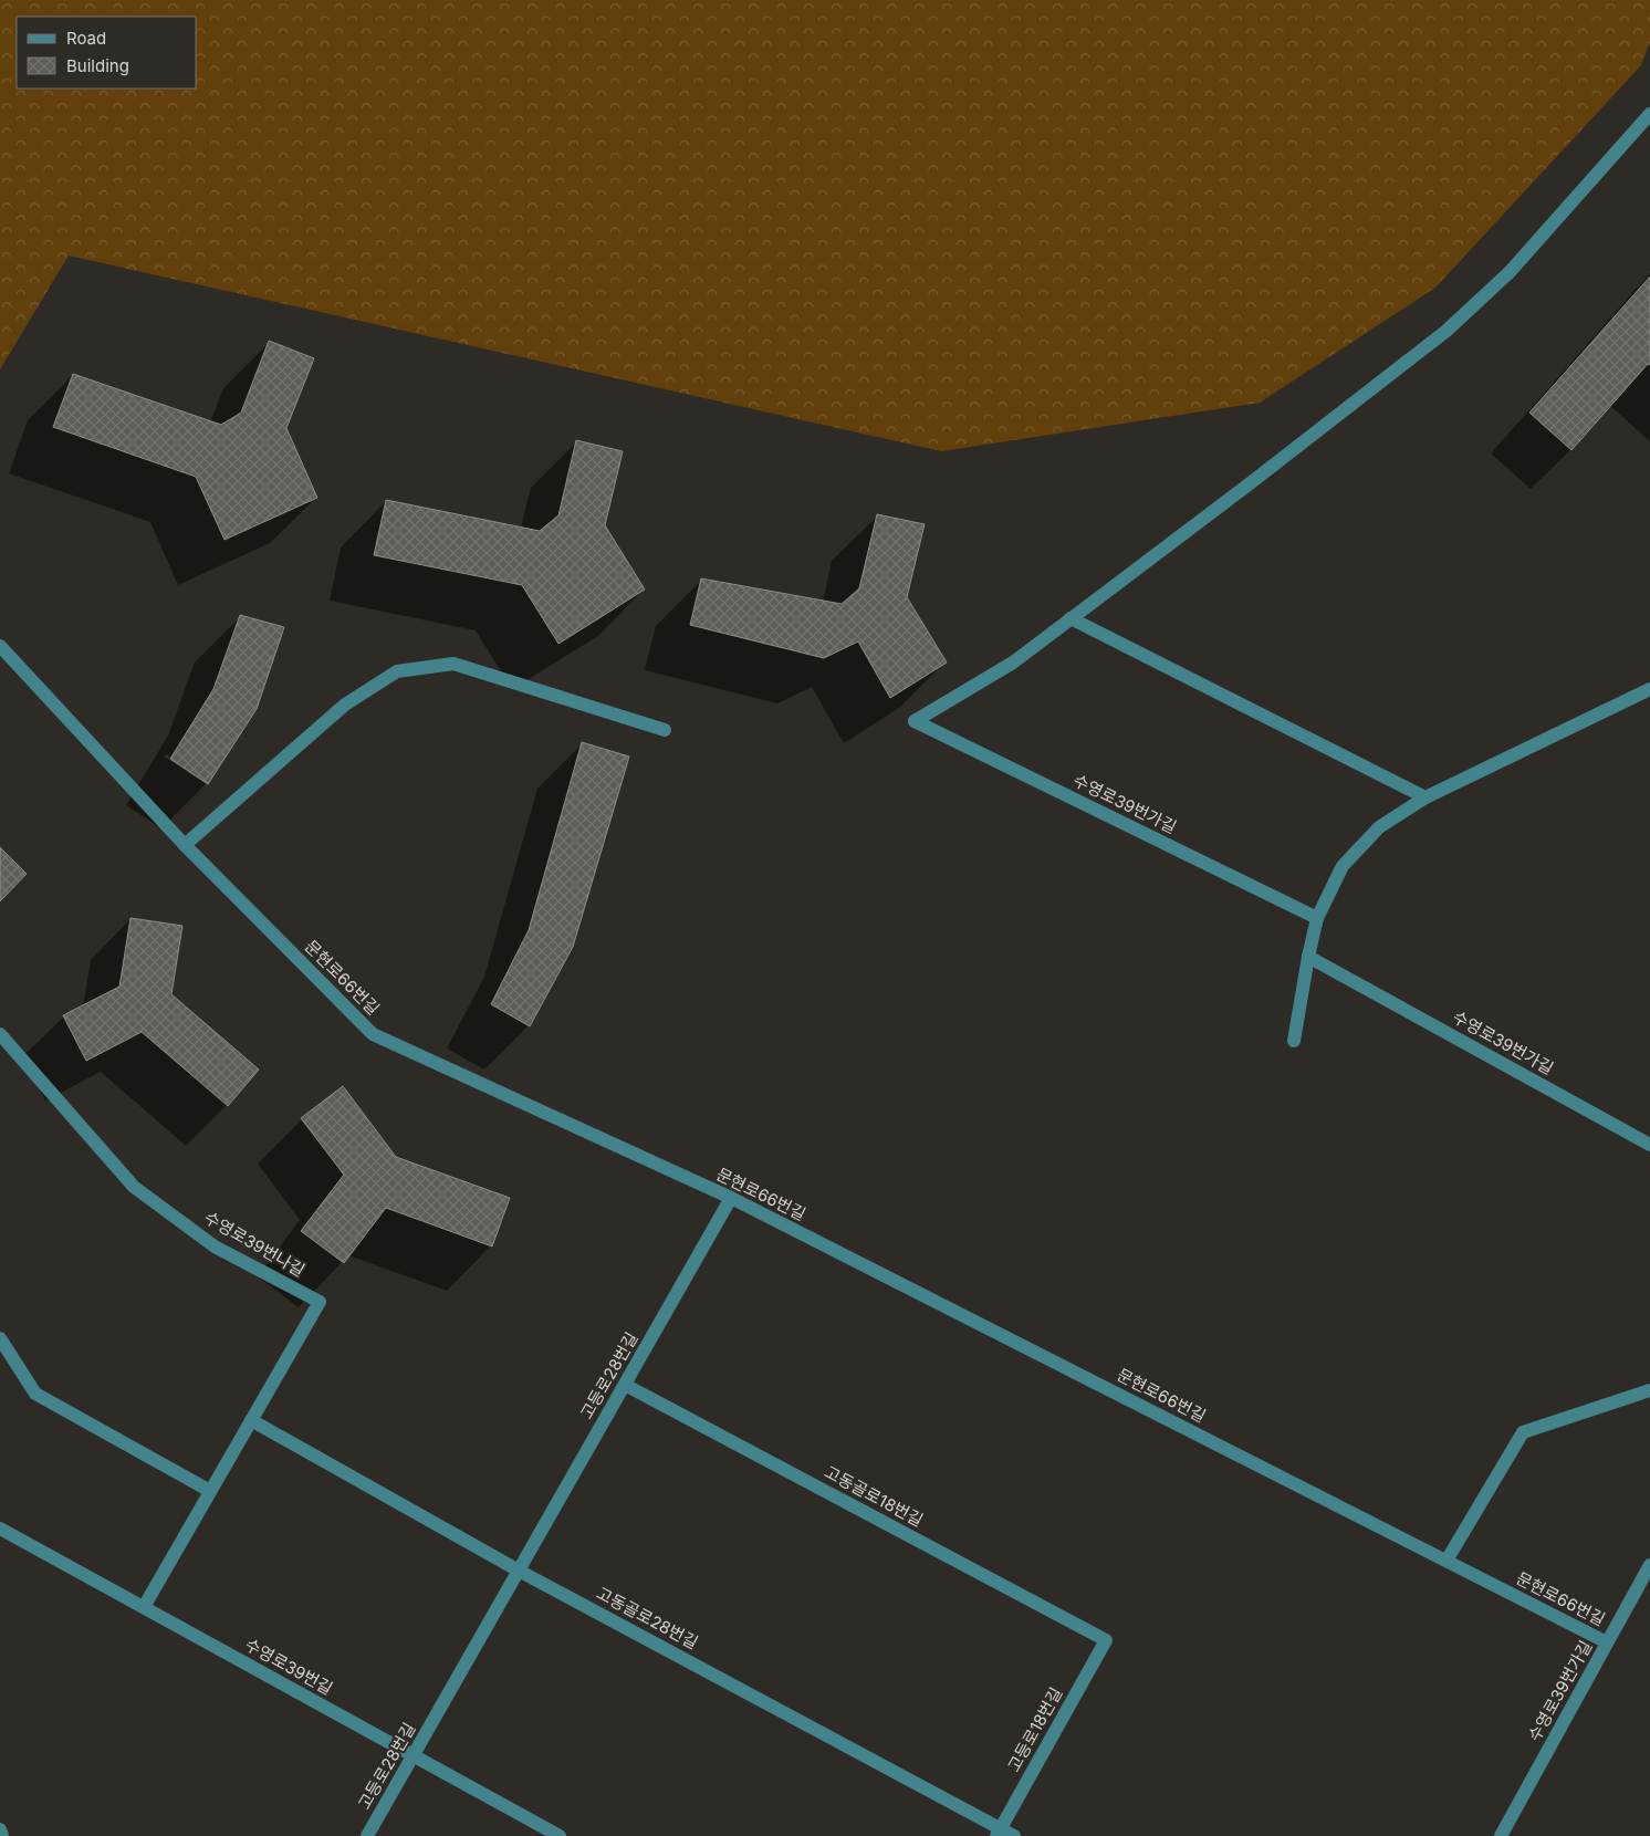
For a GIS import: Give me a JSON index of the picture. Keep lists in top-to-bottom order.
{
  "streets": {
    "street": [
      "수영로39번가길",
      "문현로66번길",
      "수영로39번나길",
      "고등로28번길",
      "고동골로18번길",
      "고동골로28번길",
      "수영로39번길",
      "고등로18번길"
    ]
  },
  "crossings": [
    ["수영로39번가길", "문현로66번길"],
    ["문현로66번길", "고등로28번길"],
    ["수영로39번나길", "수영로39번길"],
    ["고등로28번길", "고동골로18번길"],
    ["고등로28번길", "고동골로28번길"],
    ["고등로28번길", "수영로39번길"],
    ["고동골로18번길", "고등로18번길"],
    ["고동골로28번길", "고등로18번길"]
  ],
  "legend": ["Road", "Building"]
}
